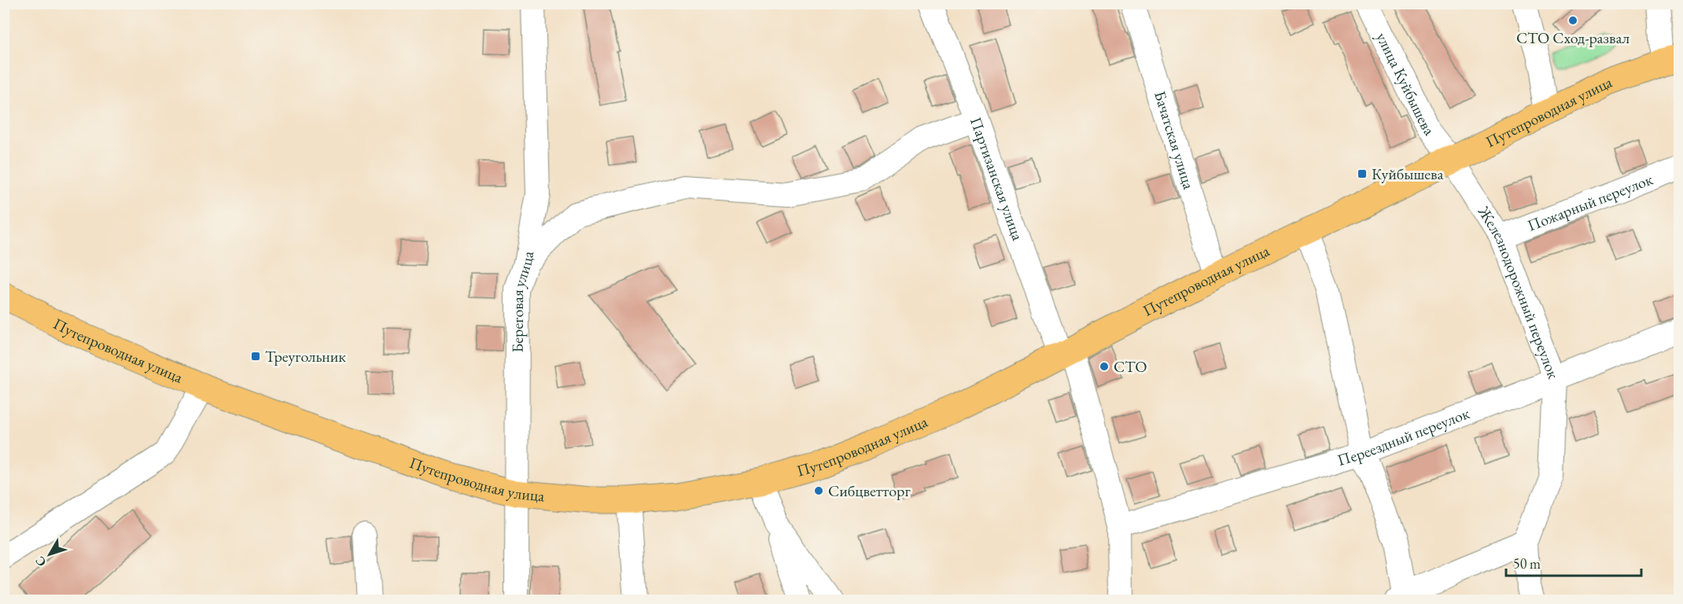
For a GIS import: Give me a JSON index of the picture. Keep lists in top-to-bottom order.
{
  "streets": {
    "main road": ["Путепроводная улица"],
    "street": [
      "улица Куйбышева",
      "Бачатская улица",
      "Партизанская улица",
      "Пожарный переулок",
      "Железнодорожный переулок",
      "Береговая улица",
      "Переездный переулок"
    ]
  },
  "crossings": [
    ["улица Куйбышева", "Путепроводная улица"],
    ["улица Куйбышева", "Железнодорожный переулок"],
    ["Путепроводная улица", "Бачатская улица"],
    ["Путепроводная улица", "Партизанская улица"],
    ["Путепроводная улица", "Железнодорожный переулок"],
    ["Путепроводная улица", "Береговая улица"],
    ["Партизанская улица", "Переездный переулок"],
    ["Пожарный переулок", "Железнодорожный переулок"],
    ["Железнодорожный переулок", "Переездный переулок"]
  ],
  "places": {
    "other": ["СТО Сход-развал", "СТО", "Сибцветторг"],
    "transit": ["Куйбышева", "Треугольник"]
  },
  "scale_bar": "50 m",
  "north": "bottom left"
}
